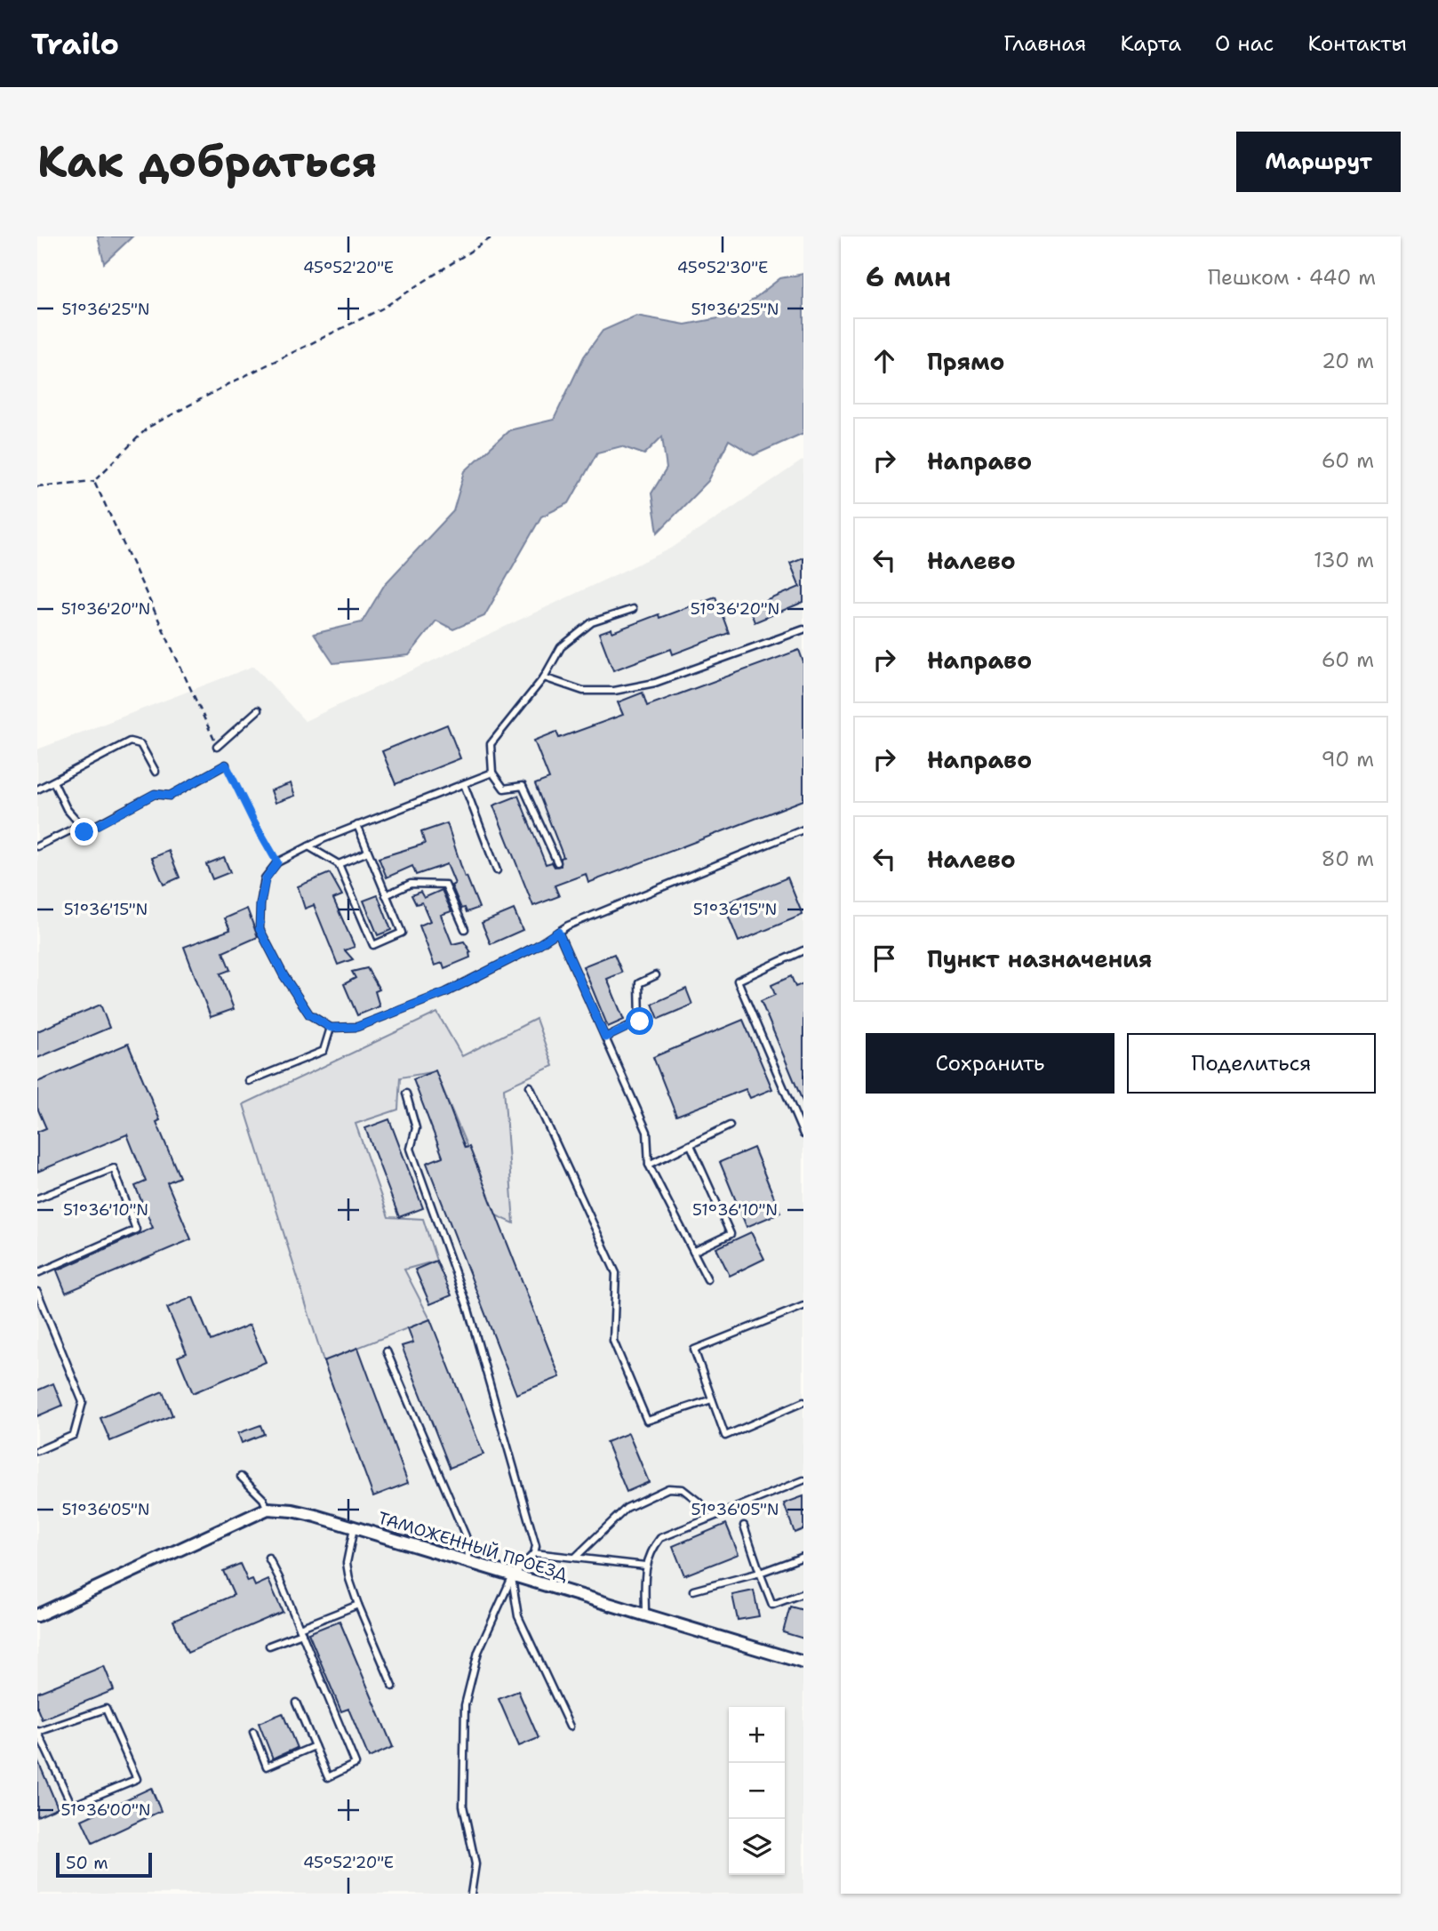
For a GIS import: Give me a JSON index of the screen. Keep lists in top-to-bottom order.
{
  "streets": {
    "street": ["ТАМОЖЕННЫЙ ПРОЕЗД"]
  },
  "scale_bar": "50 m",
  "page": {
    "header": "Trailo",
    "nav": [
      "Главная",
      "Карта",
      "О нас",
      "Контакты"
    ],
    "buttons": [
      "Маршрут",
      ["Сохранить", "Поделиться"]
    ],
    "title": "Как добраться",
    "heading": ["6 мин", "Пешком · 440 m"],
    "list": [
      ["Прямо", "20 m"],
      ["Направо", "60 m"],
      ["Налево", "130 m"],
      ["Направо", "60 m"],
      ["Направо", "90 m"],
      ["Налево", "80 m"],
      "Пункт назначения"
    ],
    "map_buttons": ["+", "−"],
    "scale": "50 m"
  },
  "coordinates": [
    "45°52'20\"E",
    "45°52'30\"E",
    "51°36'25\"N",
    "51°36'20\"N",
    "51°36'15\"N",
    "51°36'10\"N",
    "51°36'05\"N",
    "51°36'00\"N"
  ]
}
